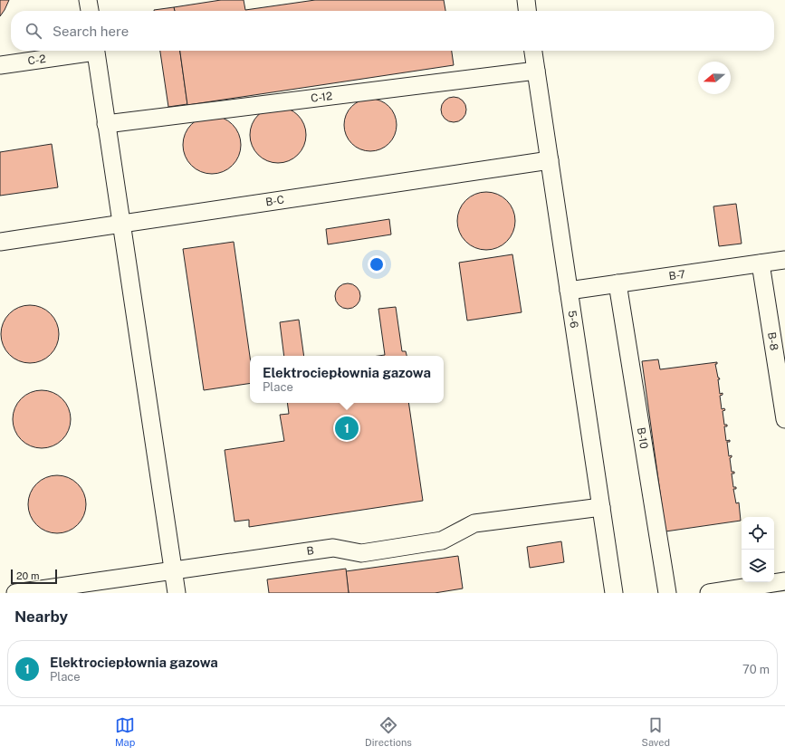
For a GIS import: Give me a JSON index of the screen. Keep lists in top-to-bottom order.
{
  "streets": {
    "lane": [
      "C-2",
      "C-12",
      "B-C",
      "B-7",
      "5-6",
      "B-8",
      "B-10",
      "B"
    ]
  },
  "crossings": [
    ["C-12", "5-6"],
    ["B-C", "5-6"],
    ["B-7", "5-6"],
    ["B-7", "B-8"],
    ["B-7", "B-10"],
    ["5-6", "B"]
  ],
  "scale_bar": "20 m",
  "north": "left",
  "page": {
    "search": "Search here",
    "popup": ["Elektrociepłownia gazowa", "Place"],
    "pins": "1",
    "scale": "20 m",
    "heading": "Nearby",
    "list": [
      {
        "mark": "1",
        "name": "Elektrociepłownia gazowa",
        "note": "Place",
        "value": "70 m"
      }
    ],
    "nav": ["Map", "Directions", "Saved"]
  }
}
